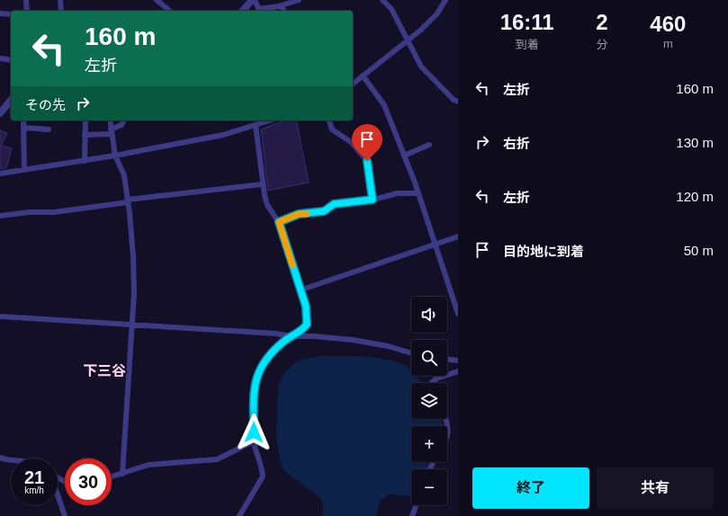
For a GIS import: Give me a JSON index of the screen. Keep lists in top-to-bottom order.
{
  "districts": ["下三谷"],
  "page": {
    "eta": [
      "16:11",
      "到着",
      "2",
      "分",
      "460",
      "m"
    ],
    "turn": ["160 m", "左折"],
    "list": [
      {
        "name": "左折",
        "value": "160 m"
      },
      {
        "name": "右折",
        "value": "130 m"
      },
      {
        "name": "左折",
        "value": "120 m"
      },
      {
        "name": "目的地に到着",
        "value": "50 m"
      }
    ],
    "then": "その先",
    "map_buttons": ["+", "−"],
    "speed": "21 km/h",
    "limit": "30",
    "buttons": ["終了", "共有"]
  }
}
